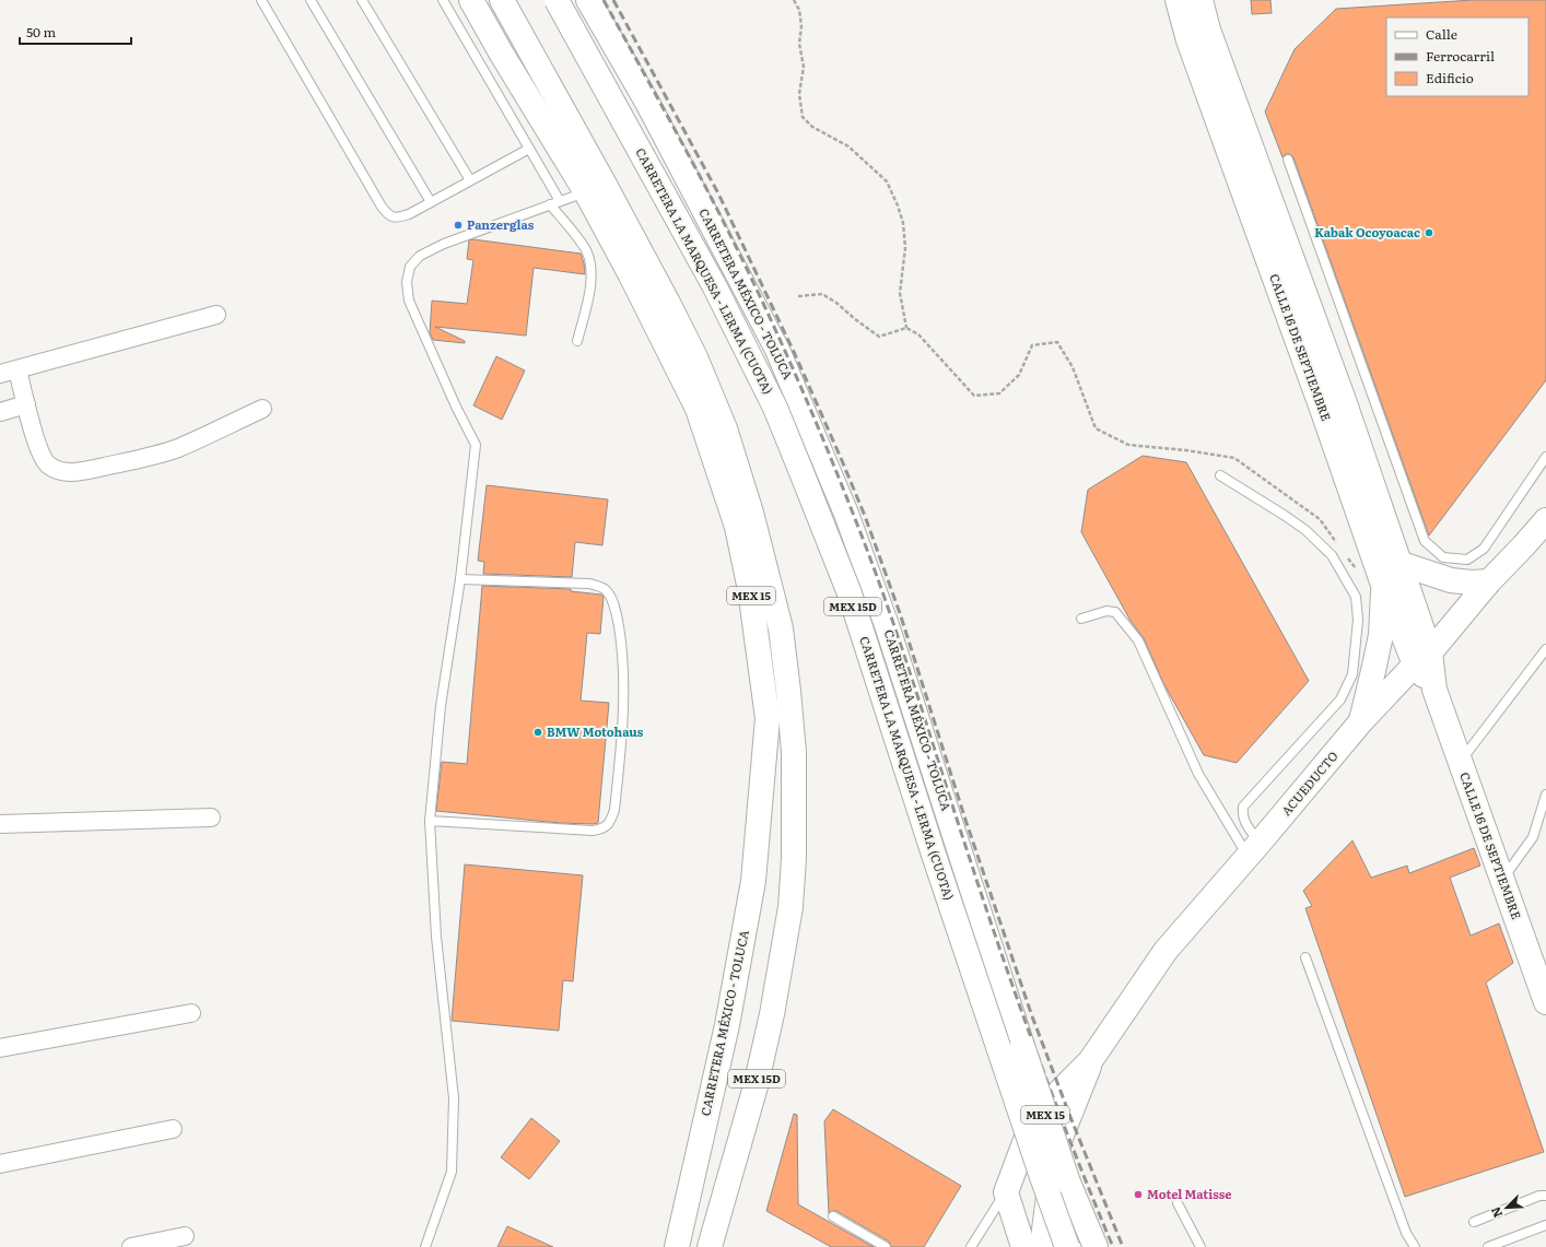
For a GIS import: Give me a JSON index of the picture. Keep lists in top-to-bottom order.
{
  "streets": {
    "main road": [
      "CARRETERA LA MARQUESA - LERMA (CUOTA)",
      "CARRETERA MÉXICO - TOLUCA",
      "CALLE 16 DE SEPTIEMBRE",
      "MEX 15",
      "MEX 15D",
      "ACUEDUCTO"
    ]
  },
  "crossings": [
    ["CALLE 16 DE SEPTIEMBRE", "ACUEDUCTO"]
  ],
  "places": [
    "Panzerglas",
    "Kabak Ocoyoacac",
    "BMW Motohaus",
    "Motel Matisse"
  ],
  "legend": ["Calle", "Ferrocarril", "Edificio"],
  "scale_bar": "50 m",
  "north": "bottom left"
}
